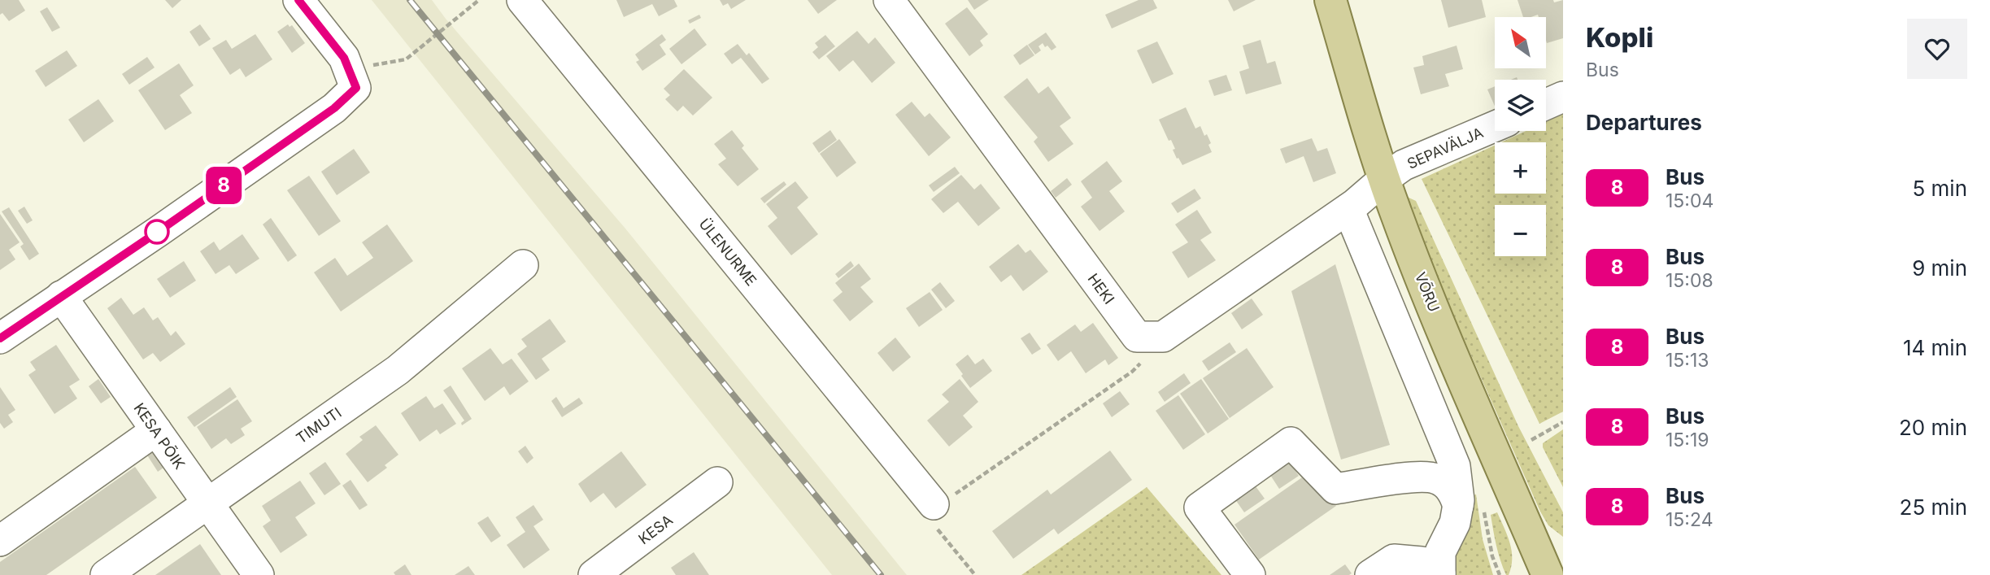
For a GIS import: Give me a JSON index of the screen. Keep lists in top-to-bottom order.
{
  "streets": {
    "main road": ["VÕRU"],
    "street": [
      "SEPAVÄLJA",
      "ÜLENURME",
      "HEKI",
      "TIMUTI",
      "KESA PÕIK",
      "KESA"
    ]
  },
  "crossings": [
    ["SEPAVÄLJA", "VÕRU"],
    ["TIMUTI", "KESA PÕIK"]
  ],
  "lines": ["bus line 8"],
  "north": "top left",
  "page": {
    "on_map": "8",
    "heading": [
      ["Kopli", "Bus"],
      "Departures"
    ],
    "map_buttons": ["+", "−"],
    "list": [
      {
        "mark": "8",
        "name": "Bus",
        "note": "15:04",
        "value": "5 min"
      },
      {
        "mark": "8",
        "name": "Bus",
        "note": "15:08",
        "value": "9 min"
      },
      {
        "mark": "8",
        "name": "Bus",
        "note": "15:13",
        "value": "14 min"
      },
      {
        "mark": "8",
        "name": "Bus",
        "note": "15:19",
        "value": "20 min"
      },
      {
        "mark": "8",
        "name": "Bus",
        "note": "15:24",
        "value": "25 min"
      }
    ]
  }
}
